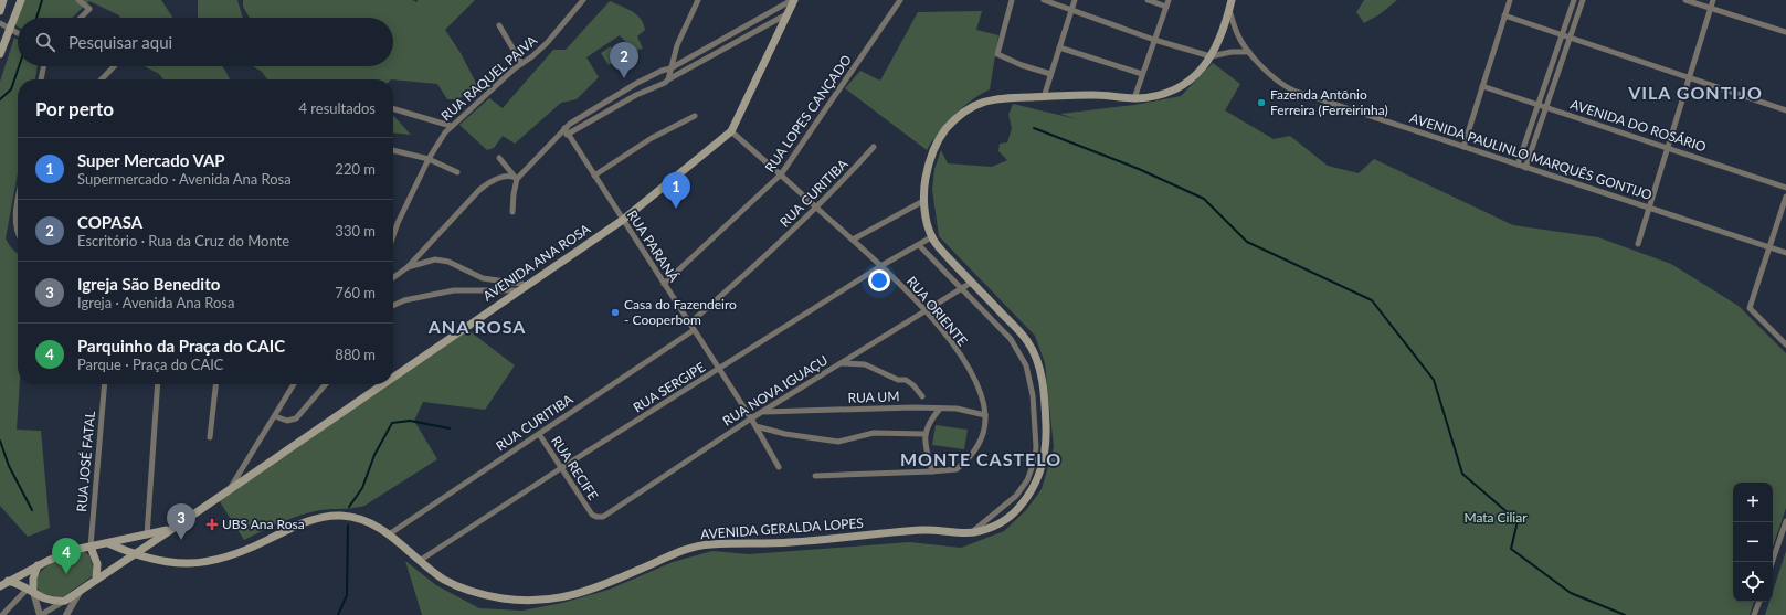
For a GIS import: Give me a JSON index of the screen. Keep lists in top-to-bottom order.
{
  "streets": {
    "main road": ["AVENIDA ANA ROSA", "AVENIDA GERALDA LOPES"],
    "street": [
      "RUA RAQUEL PAIVA",
      "RUA LOPES CANÇADO",
      "AVENIDA DO ROSÁRIO",
      "AVENIDA PAULINLO MARQUÊS GONTIJO",
      "RUA CURITIBA",
      "RUA PARANÁ",
      "RUA ORIENTE",
      "RUA SERGIPE",
      "RUA NOVA IGUAÇU",
      "RUA UM",
      "RUA JOSÉ FATAL",
      "RUA RECIFE"
    ]
  },
  "crossings": [
    ["RUA LOPES CANÇADO", "RUA PARANÁ"],
    ["RUA LOPES CANÇADO", "RUA ORIENTE"],
    ["AVENIDA PAULINLO MARQUÊS GONTIJO", "AVENIDA GERALDA LOPES"],
    ["RUA CURITIBA", "RUA PARANÁ"],
    ["RUA CURITIBA", "RUA ORIENTE"],
    ["RUA CURITIBA", "RUA RECIFE"],
    ["RUA CURITIBA", "AVENIDA GERALDA LOPES"],
    ["RUA PARANÁ", "AVENIDA ANA ROSA"],
    ["RUA PARANÁ", "RUA SERGIPE"],
    ["RUA PARANÁ", "RUA NOVA IGUAÇU"],
    ["AVENIDA ANA ROSA", "RUA ORIENTE"],
    ["AVENIDA ANA ROSA", "RUA JOSÉ FATAL"],
    ["AVENIDA ANA ROSA", "AVENIDA GERALDA LOPES"],
    ["RUA ORIENTE", "RUA SERGIPE"],
    ["RUA ORIENTE", "RUA NOVA IGUAÇU"],
    ["RUA ORIENTE", "RUA UM"],
    ["RUA SERGIPE", "RUA RECIFE"],
    ["RUA SERGIPE", "AVENIDA GERALDA LOPES"],
    ["RUA NOVA IGUAÇU", "RUA UM"],
    ["RUA NOVA IGUAÇU", "RUA RECIFE"],
    ["RUA NOVA IGUAÇU", "AVENIDA GERALDA LOPES"]
  ],
  "districts": ["VILA GONTIJO", "ANA ROSA", "MONTE CASTELO"],
  "parks": ["Mata Ciliar"],
  "places": {
    "other": ["Fazenda Antônio Ferreira (Ferreirinha)", "Casa do Fazendeiro - Cooperbom"],
    "health": ["UBS Ana Rosa"]
  },
  "page": {
    "search": "Pesquisar aqui",
    "pins": [
      "2",
      "1",
      "3",
      "4"
    ],
    "heading": ["Por perto", "4 resultados"],
    "list": [
      {
        "mark": "1",
        "name": "Super Mercado VAP",
        "note": "Supermercado · Avenida Ana Rosa",
        "value": "220 m"
      },
      {
        "mark": "2",
        "name": "COPASA",
        "note": "Escritório · Rua da Cruz do Monte",
        "value": "330 m"
      },
      {
        "mark": "3",
        "name": "Igreja São Benedito",
        "note": "Igreja · Avenida Ana Rosa",
        "value": "760 m"
      },
      {
        "mark": "4",
        "name": "Parquinho da Praça do CAIC",
        "note": "Parque · Praça do CAIC",
        "value": "880 m"
      }
    ],
    "map_buttons": ["+", "−"]
  }
}
